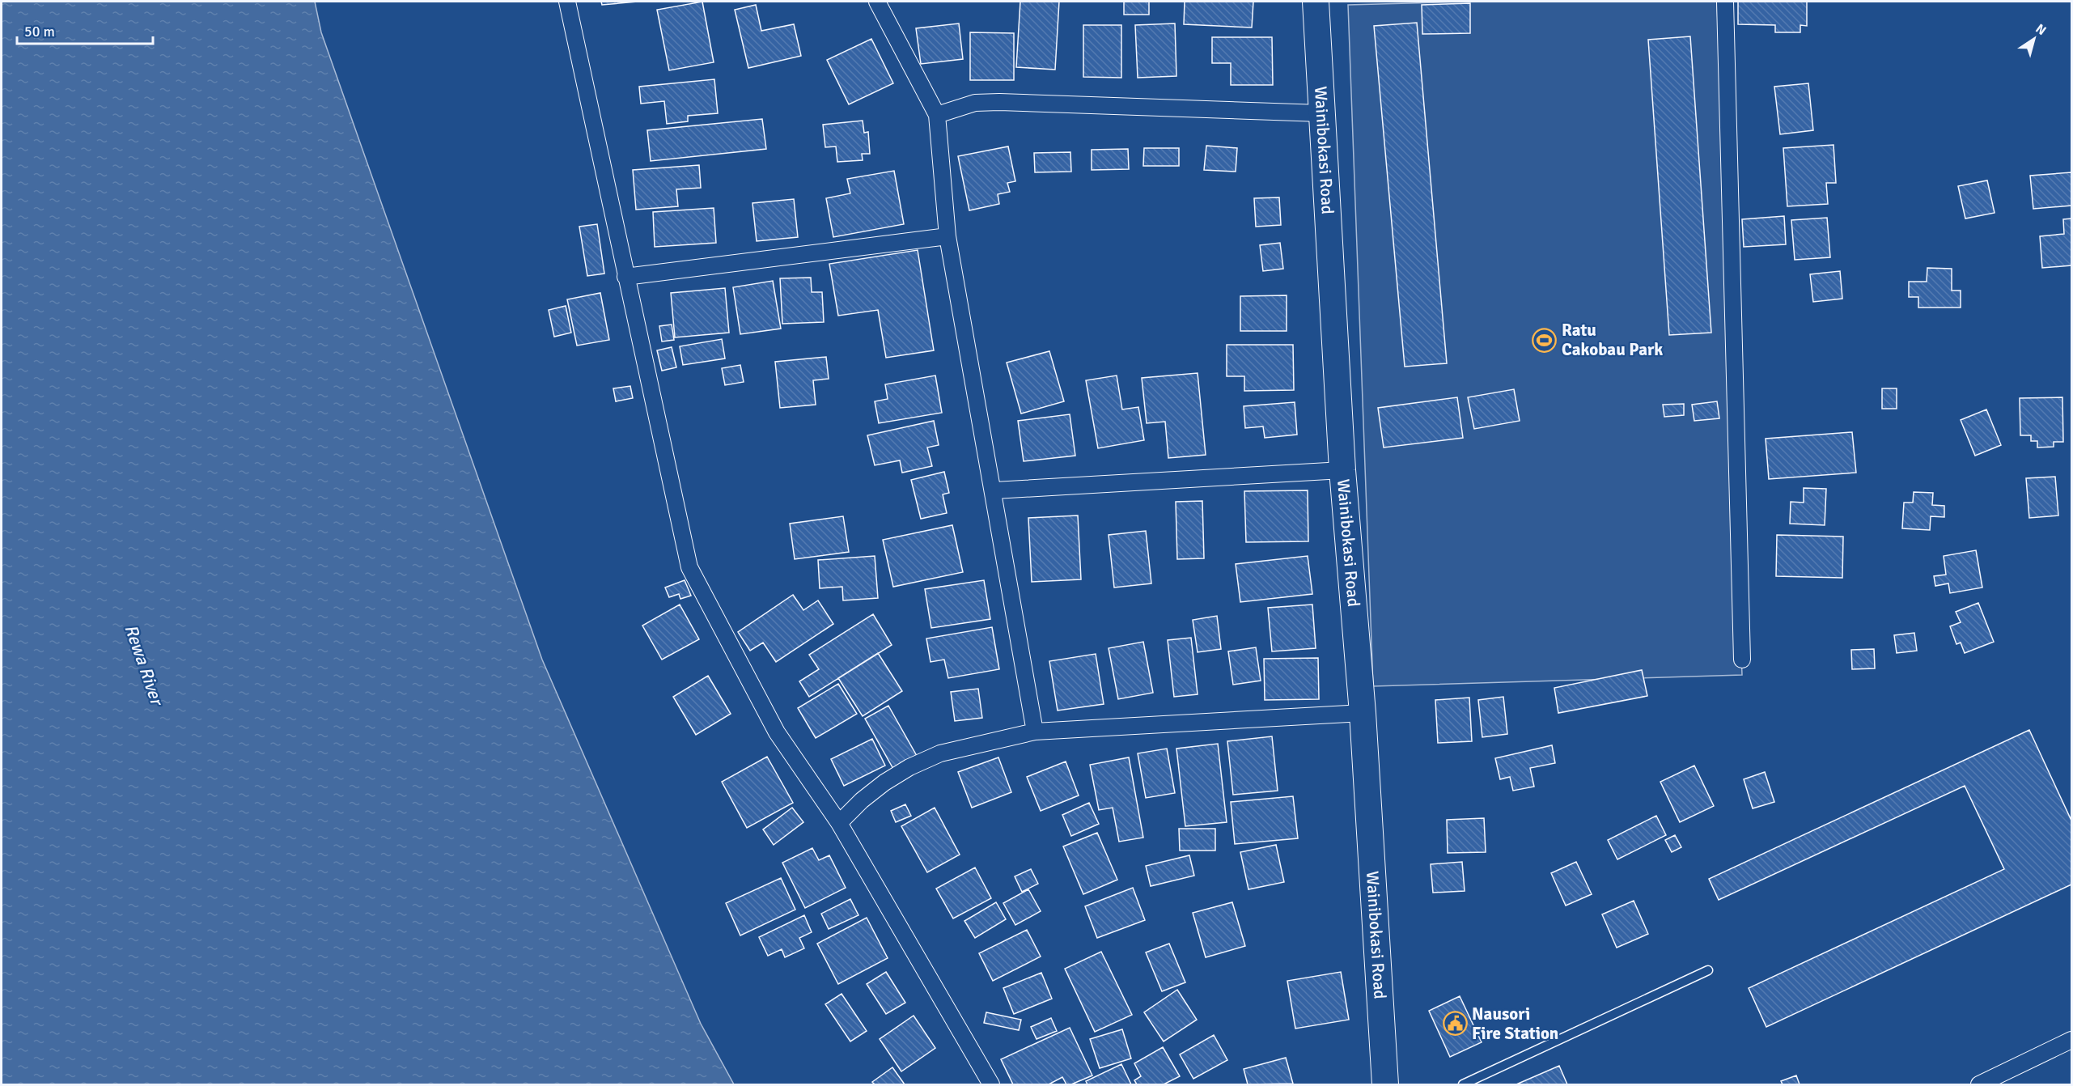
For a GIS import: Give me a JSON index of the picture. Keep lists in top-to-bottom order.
{
  "streets": {
    "main road": ["Wainibokasi Road"]
  },
  "water": ["Rewa River"],
  "places": {
    "sports": ["Ratu Cakobau Park"],
    "public building": ["Nausori Fire Station"]
  },
  "scale_bar": "50 m",
  "north": "top right"
}
